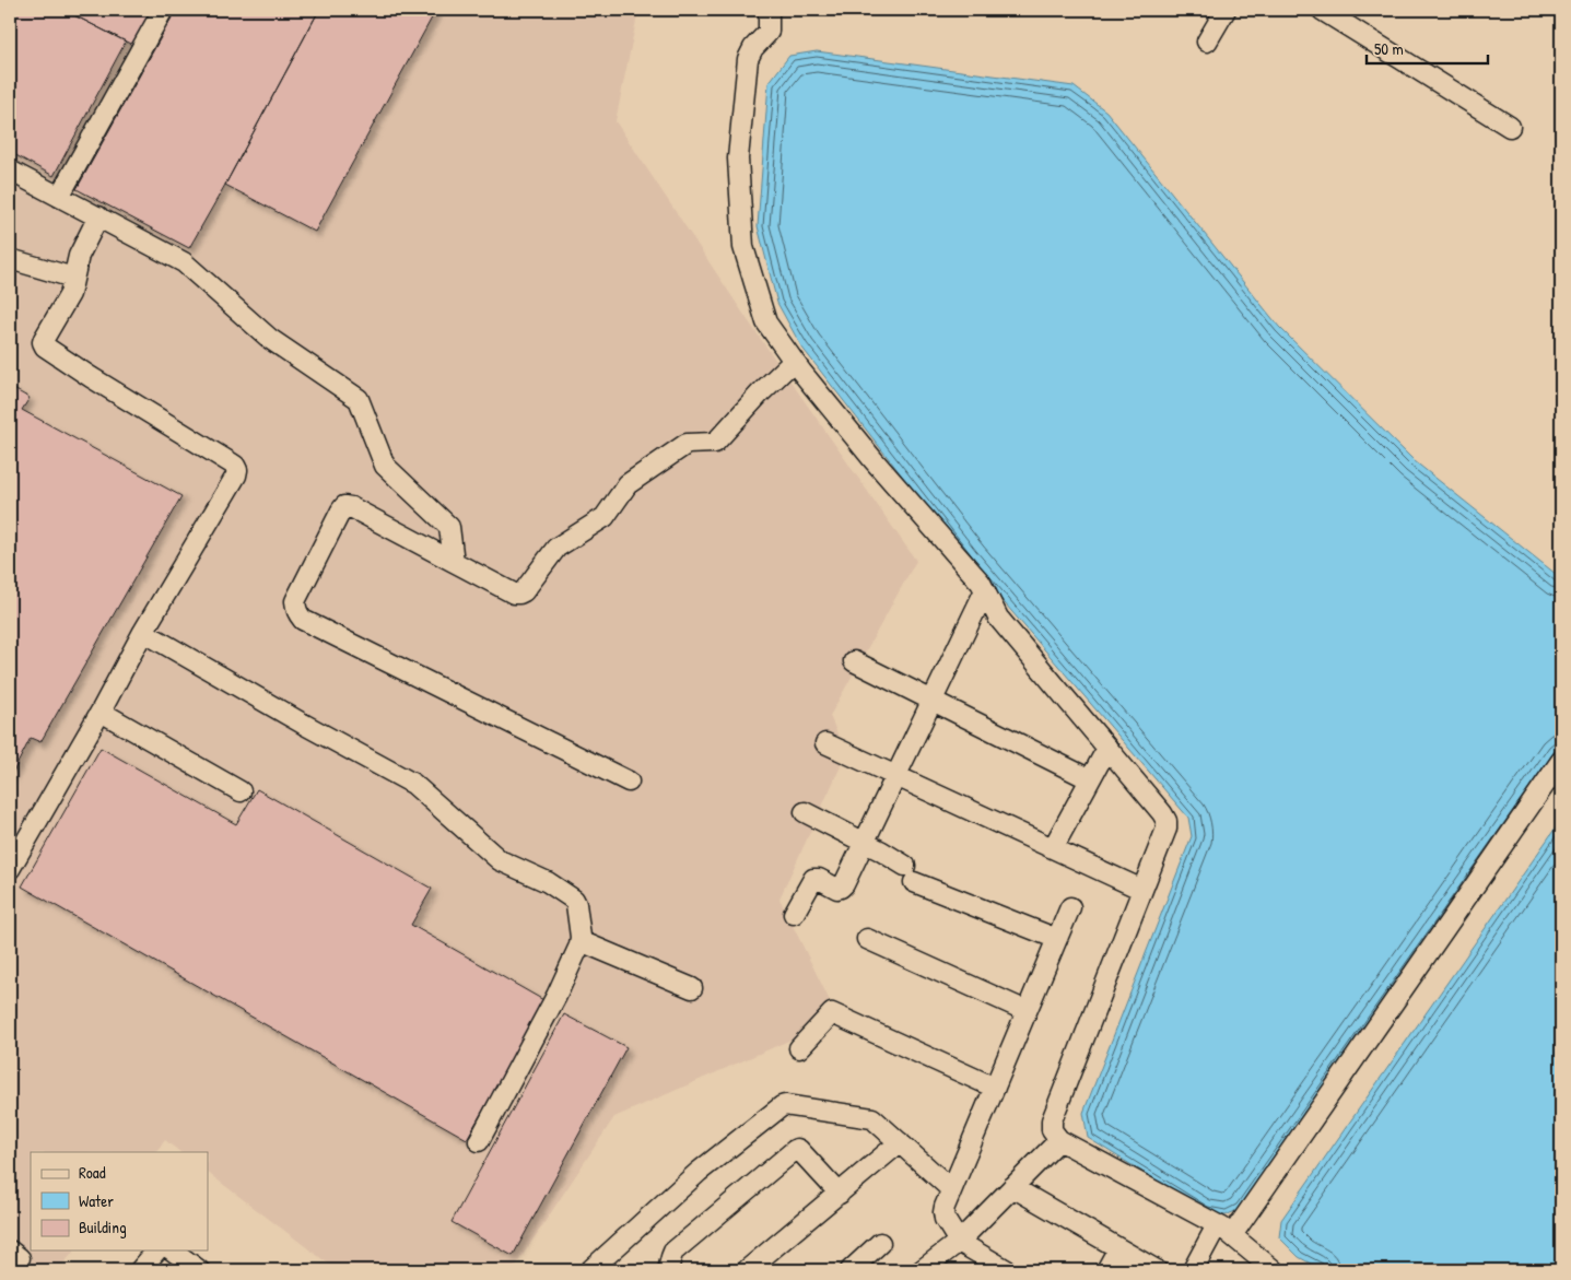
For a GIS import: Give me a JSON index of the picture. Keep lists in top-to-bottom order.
{
  "legend": ["Road", "Water", "Building"],
  "scale_bar": "50 m"
}
